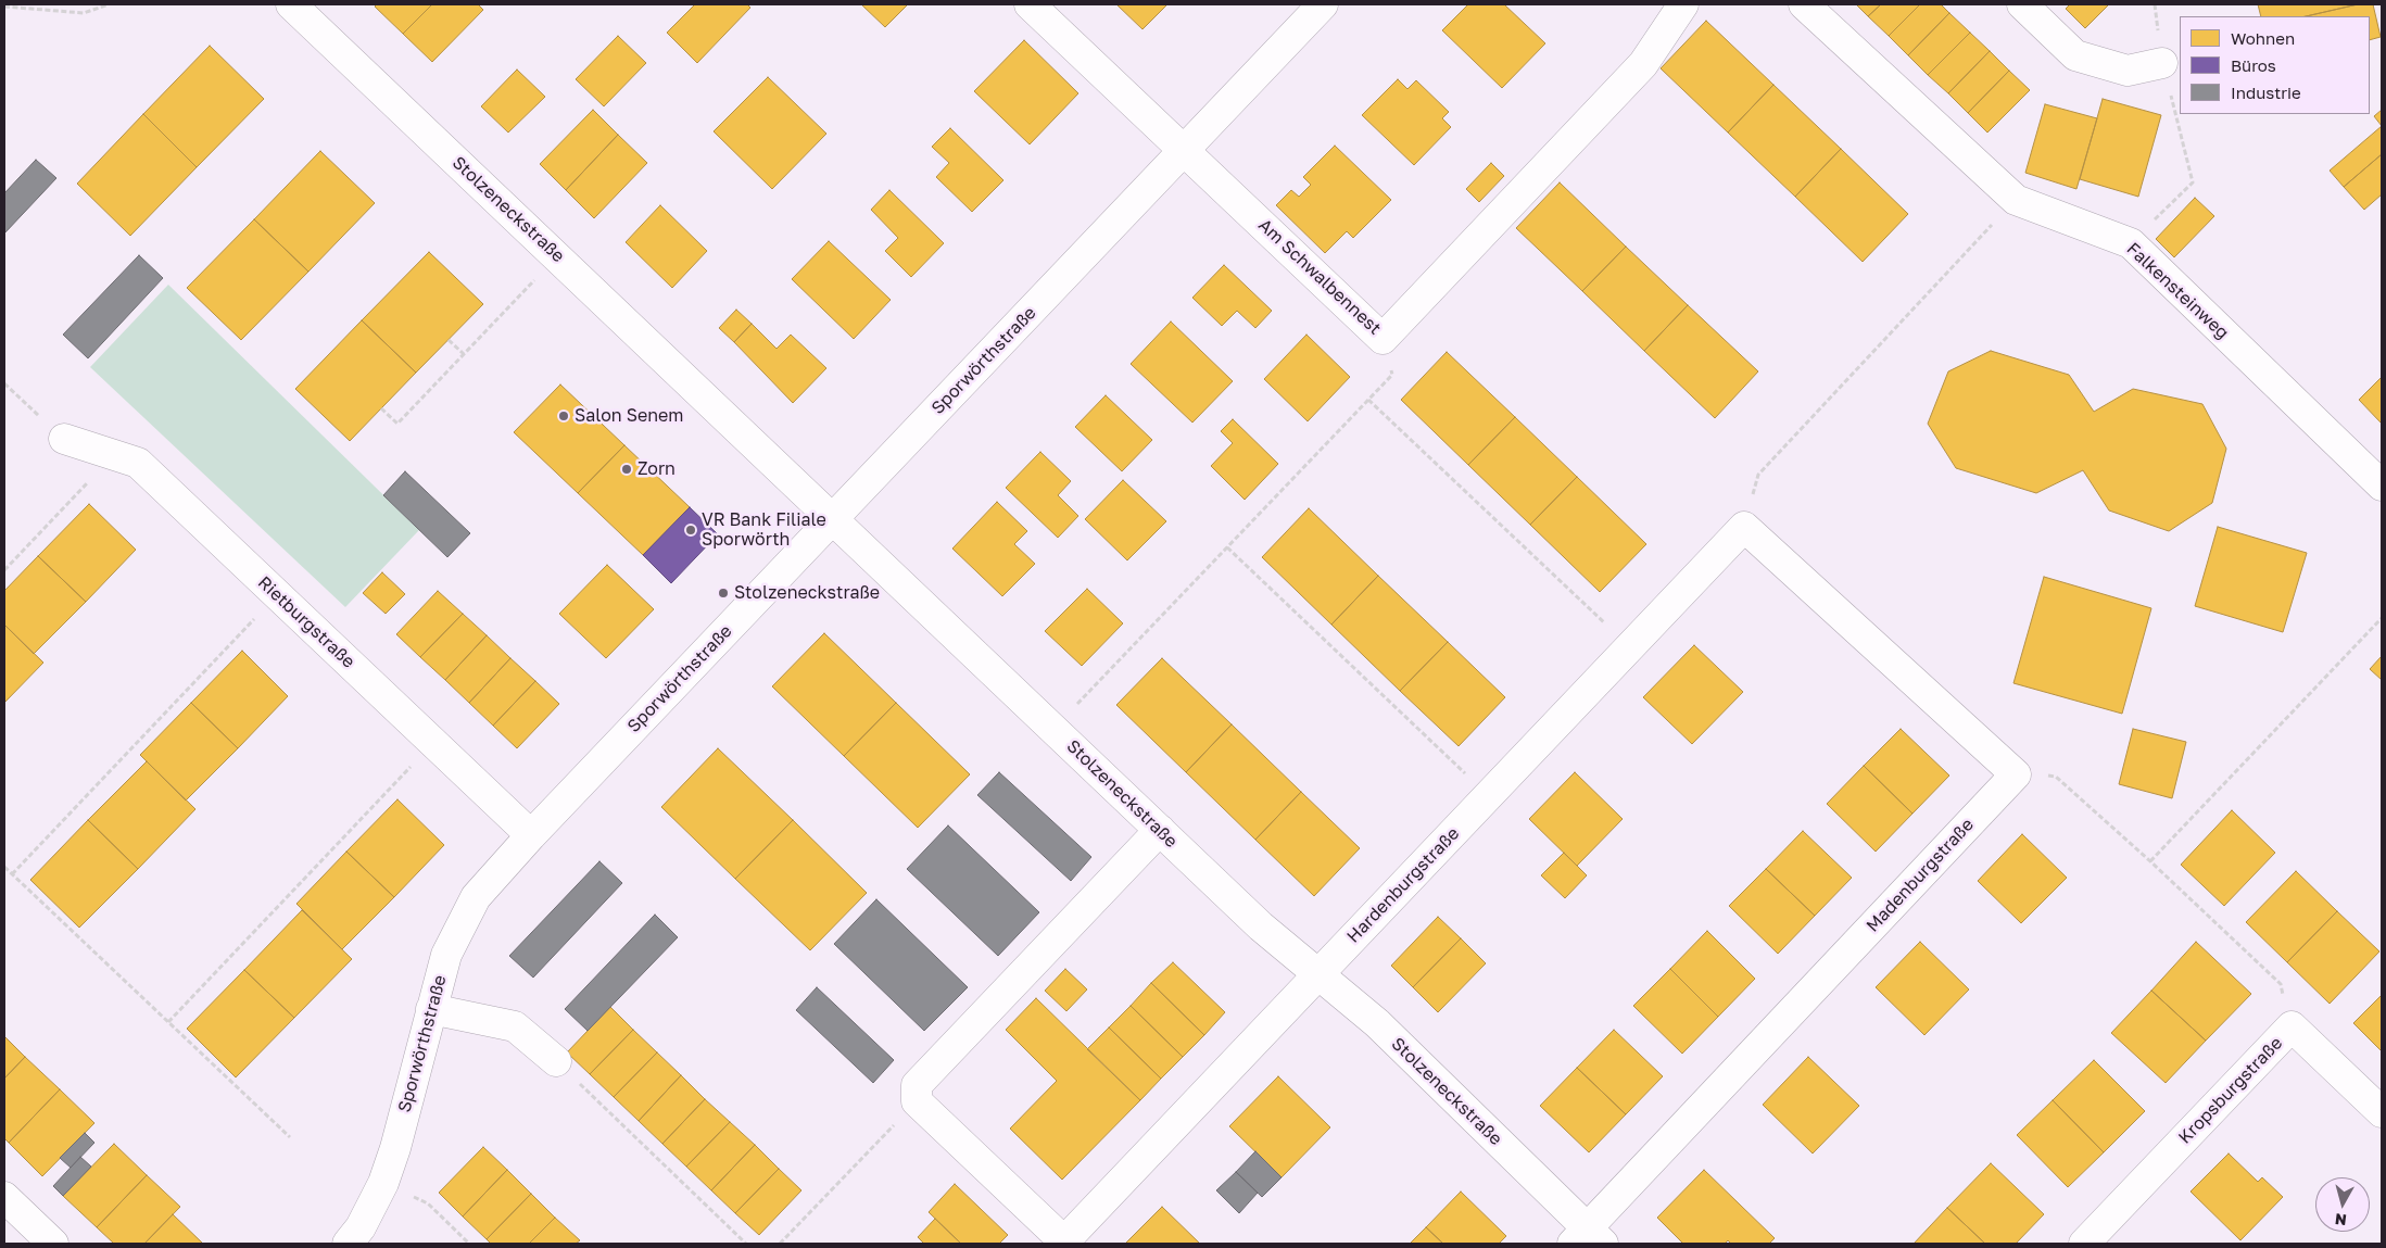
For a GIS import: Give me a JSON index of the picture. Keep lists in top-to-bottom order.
{
  "streets": {
    "street": [
      "Stolzeneckstraße",
      "Am Schwalbennest",
      "Falkensteinweg",
      "Sporwörthstraße",
      "Rietburgstraße",
      "Madenburgstraße",
      "Hardenburgstraße",
      "Kropsburgstraße"
    ]
  },
  "crossings": [
    ["Stolzeneckstraße", "Sporwörthstraße"],
    ["Stolzeneckstraße", "Madenburgstraße"],
    ["Stolzeneckstraße", "Hardenburgstraße"],
    ["Am Schwalbennest", "Sporwörthstraße"],
    ["Sporwörthstraße", "Rietburgstraße"]
  ],
  "places": [
    "Salon Senem",
    "Zorn",
    "VR Bank Filiale Sporwörth",
    "Stolzeneckstraße"
  ],
  "legend": ["Wohnen", "Büros", "Industrie"],
  "north": "bottom"
}
